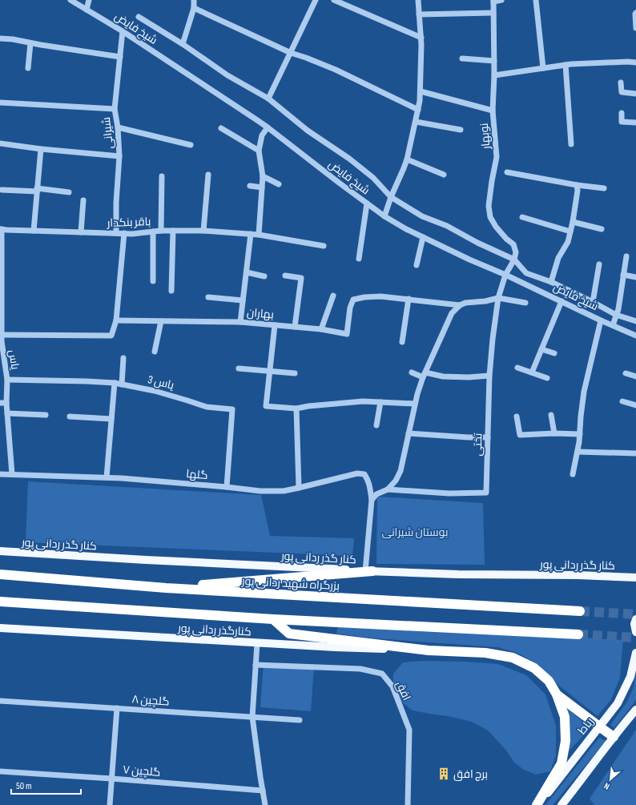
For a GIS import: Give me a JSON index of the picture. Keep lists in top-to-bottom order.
{
  "streets": {
    "highway": ["بزرگراه شهید ردانی پور"],
    "main road": ["کنار گذر ردانی پور", "کنارگذر ردانی پور", "رباط"],
    "street": [
      "شیخ فایض",
      "شیرانی",
      "نوبهار",
      "باقر بنکدار",
      "بهاران",
      "یاس",
      "یاس 3",
      "تختی",
      "گلها",
      "افق",
      "گلچین ۸",
      "گلچین ۷"
    ]
  },
  "crossings": [
    ["شیخ فایض", "شیرانی"],
    ["شیخ فایض", "نوبهار"],
    ["شیخ فایض", "تختی"],
    ["شیرانی", "باقر بنکدار"],
    ["نوبهار", "تختی"],
    ["باقر بنکدار", "یاس"],
    ["یاس", "یاس 3"],
    ["یاس", "گلها"],
    ["یاس 3", "گلها"]
  ],
  "parks": ["بوستان شیرانی"],
  "places": {
    "building": ["برج افق"]
  },
  "scale_bar": "50 m",
  "north": "bottom left"
}
